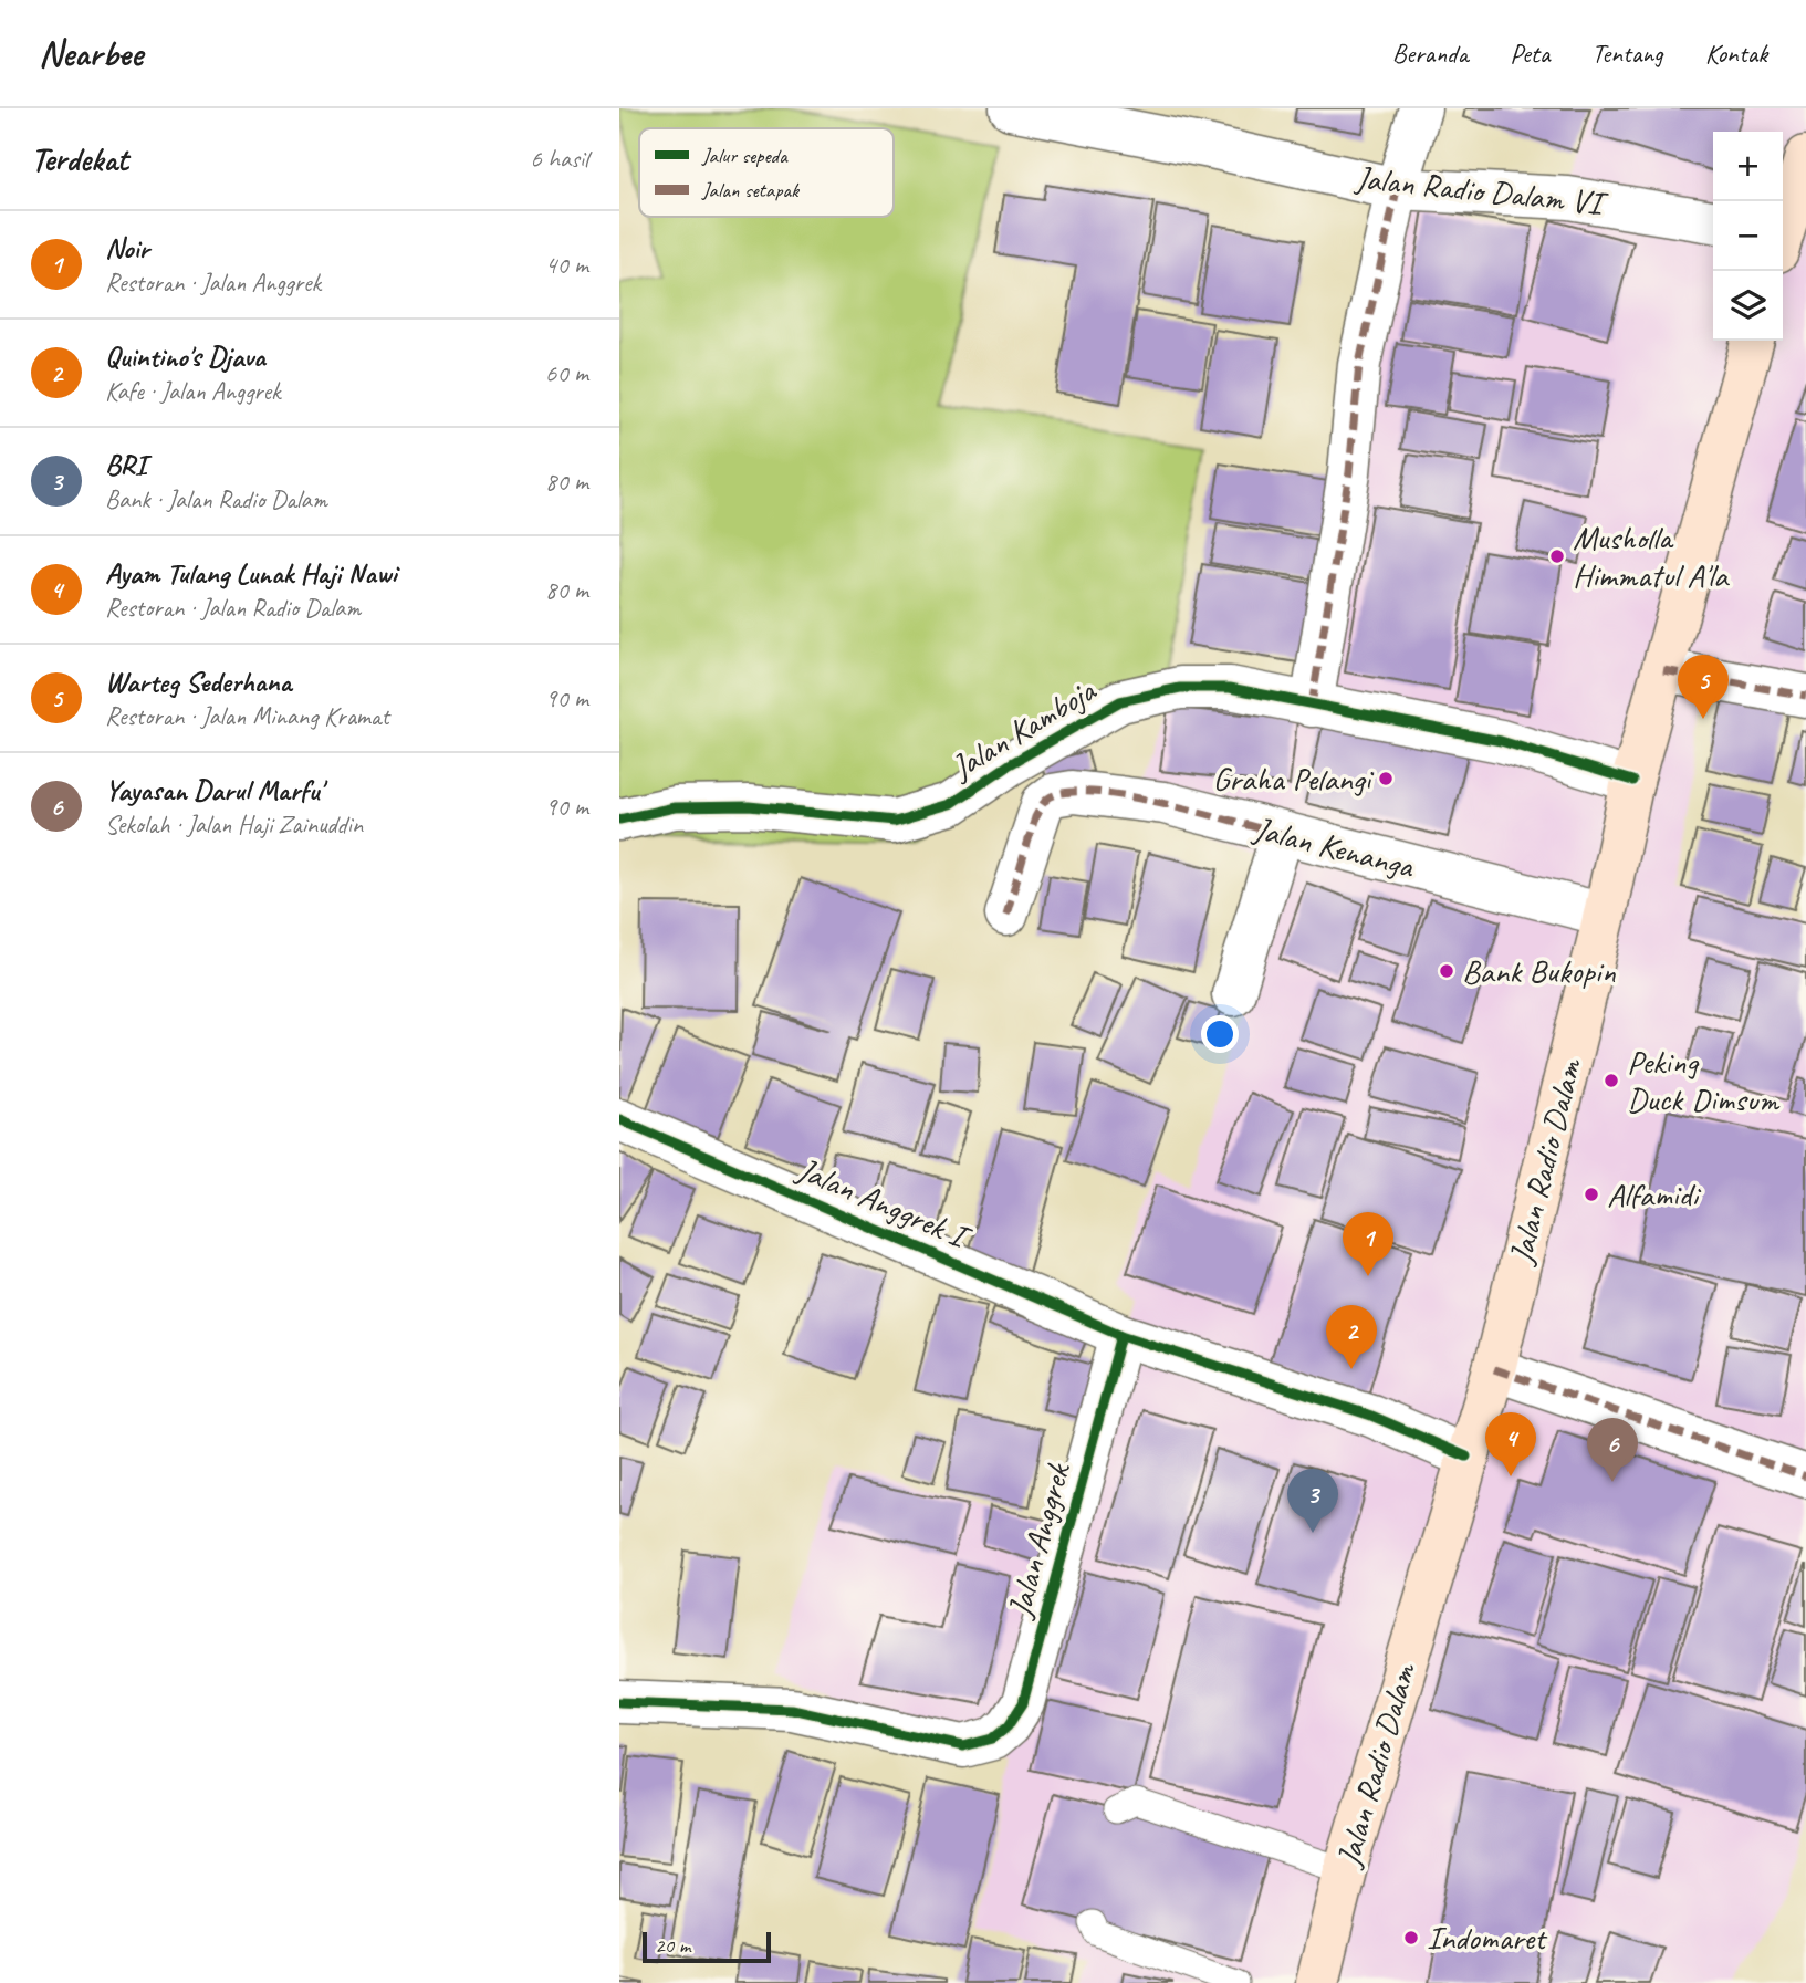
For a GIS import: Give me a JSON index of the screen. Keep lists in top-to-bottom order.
{
  "streets": {
    "main road": ["Jalan Radio Dalam"],
    "street": [
      "Jalan Radio Dalam VI",
      "Jalan Kamboja",
      "Jalan Kenanga",
      "Jalan Anggrek I",
      "Jalan Anggrek"
    ]
  },
  "crossings": [
    ["Jalan Kamboja", "Jalan Radio Dalam"],
    ["Jalan Kenanga", "Jalan Radio Dalam"],
    ["Jalan Anggrek I", "Jalan Anggrek"]
  ],
  "places": [
    "Musholla Himmatul A'la",
    "Graha Pelangi",
    "Bank Bukopin",
    "Peking Duck Dimsum",
    "Alfamidi",
    "Indomaret"
  ],
  "legend": ["Jalur sepeda", "Jalan setapak"],
  "scale_bar": "20 m",
  "page": {
    "header": "Nearbee",
    "nav": [
      "Beranda",
      "Peta",
      "Tentang",
      "Kontak"
    ],
    "heading": ["Terdekat", "6 hasil"],
    "map_buttons": ["+", "−"],
    "list": [
      {
        "mark": "1",
        "name": "Noir",
        "note": "Restoran · Jalan Anggrek",
        "value": "40 m"
      },
      {
        "mark": "2",
        "name": "Quintino's Djava",
        "note": "Kafe · Jalan Anggrek",
        "value": "60 m"
      },
      {
        "mark": "3",
        "name": "BRI",
        "note": "Bank · Jalan Radio Dalam",
        "value": "80 m"
      },
      {
        "mark": "4",
        "name": "Ayam Tulang Lunak Haji Nawi",
        "note": "Restoran · Jalan Radio Dalam",
        "value": "80 m"
      },
      {
        "mark": "5",
        "name": "Warteg Sederhana",
        "note": "Restoran · Jalan Minang Kramat",
        "value": "90 m"
      },
      {
        "mark": "6",
        "name": "Yayasan Darul Marfu'",
        "note": "Sekolah · Jalan Haji Zainuddin",
        "value": "90 m"
      }
    ],
    "pins": [
      "5",
      "1",
      "2",
      "4",
      "6",
      "3"
    ],
    "scale": "20 m"
  }
}
